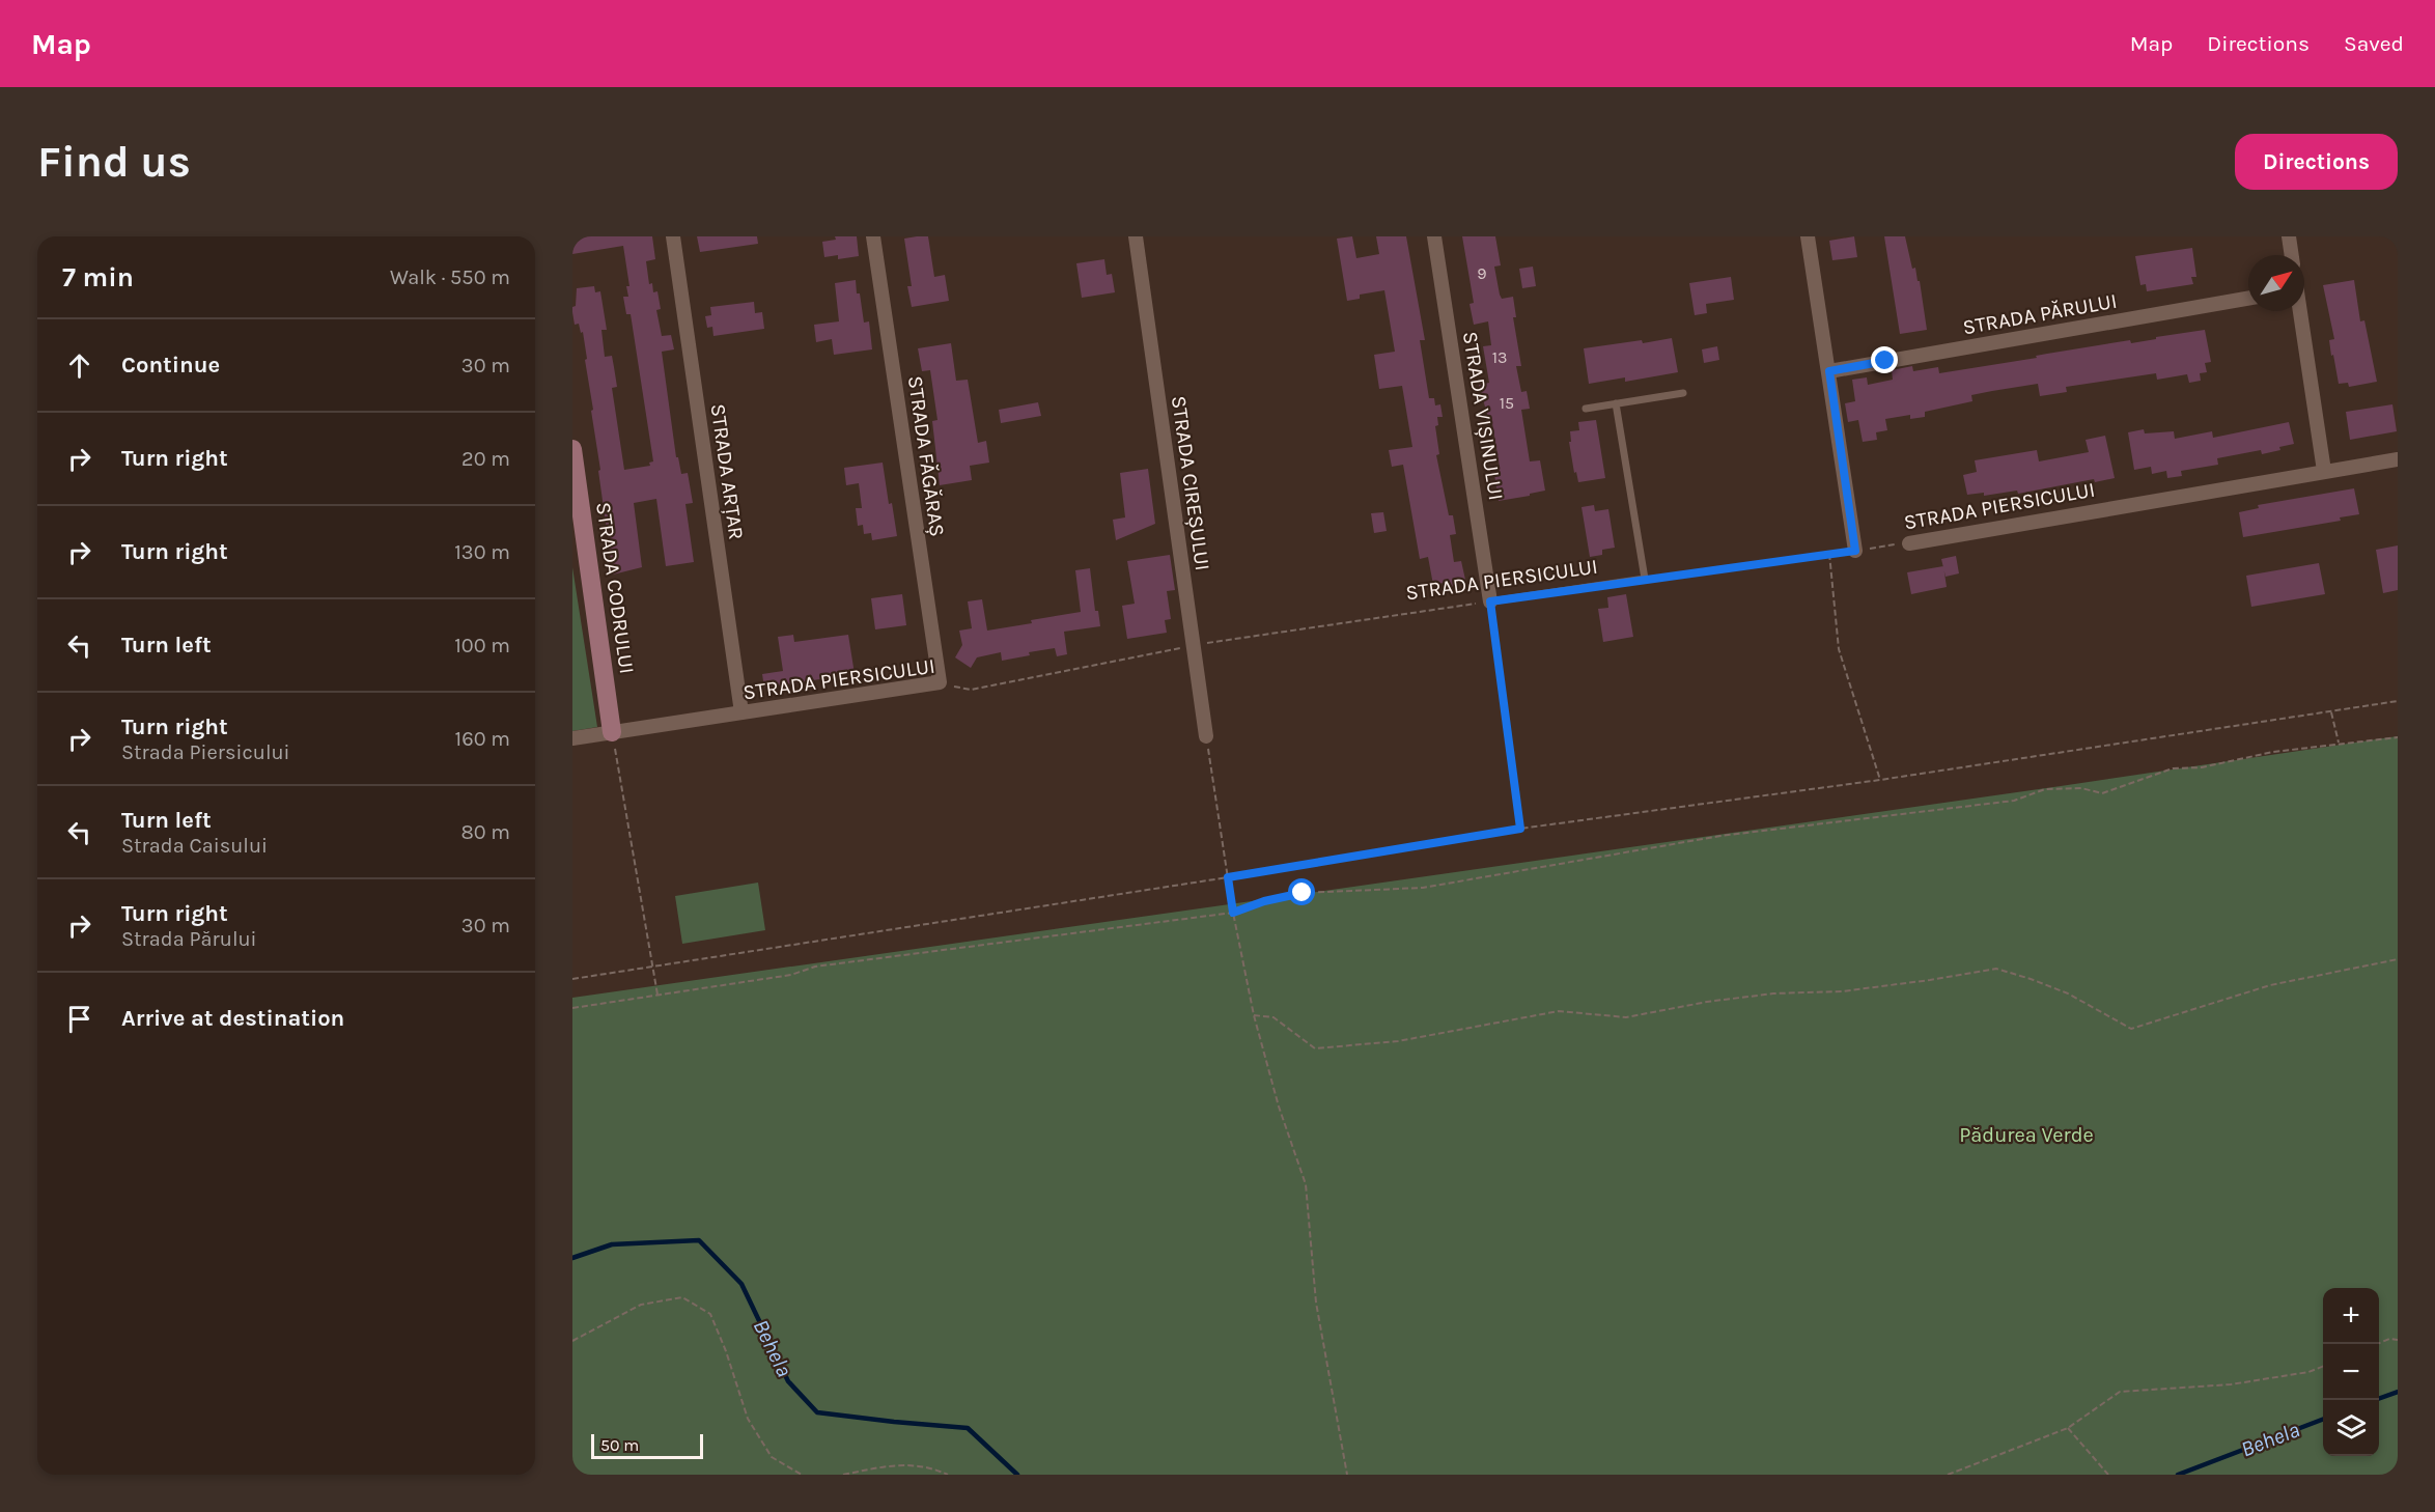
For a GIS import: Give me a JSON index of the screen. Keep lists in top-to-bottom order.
{
  "streets": {
    "street": [
      "STRADA PĂRULUI",
      "STRADA VIȘINULUI",
      "STRADA FĂGĂRAȘ",
      "STRADA ARȚAR",
      "STRADA CIREȘULUI",
      "STRADA PIERSICULUI",
      "STRADA CODRULUI"
    ]
  },
  "crossings": [
    ["STRADA VIȘINULUI", "STRADA PIERSICULUI"],
    ["STRADA FĂGĂRAȘ", "STRADA PIERSICULUI"],
    ["STRADA ARȚAR", "STRADA PIERSICULUI"],
    ["STRADA CIREȘULUI", "STRADA PIERSICULUI"],
    ["STRADA PIERSICULUI", "STRADA CODRULUI"]
  ],
  "water": ["Behela"],
  "parks": ["Pădurea Verde"],
  "house_numbers": ["9", "13", "15"],
  "scale_bar": "50 m",
  "north": "top right",
  "page": {
    "header": "Map",
    "nav": ["Map", "Directions", "Saved"],
    "buttons": "Directions",
    "title": "Find us",
    "heading": ["7 min", "Walk · 550 m"],
    "list": [
      ["Continue", "30 m"],
      ["Turn right", "20 m"],
      ["Turn right", "130 m"],
      ["Turn left", "100 m"],
      ["Turn right", "Strada Piersicului", "160 m"],
      ["Turn left", "Strada Caisului", "80 m"],
      ["Turn right", "Strada Părului", "30 m"],
      "Arrive at destination"
    ],
    "map_buttons": ["+", "−"],
    "scale": "50 m"
  }
}
